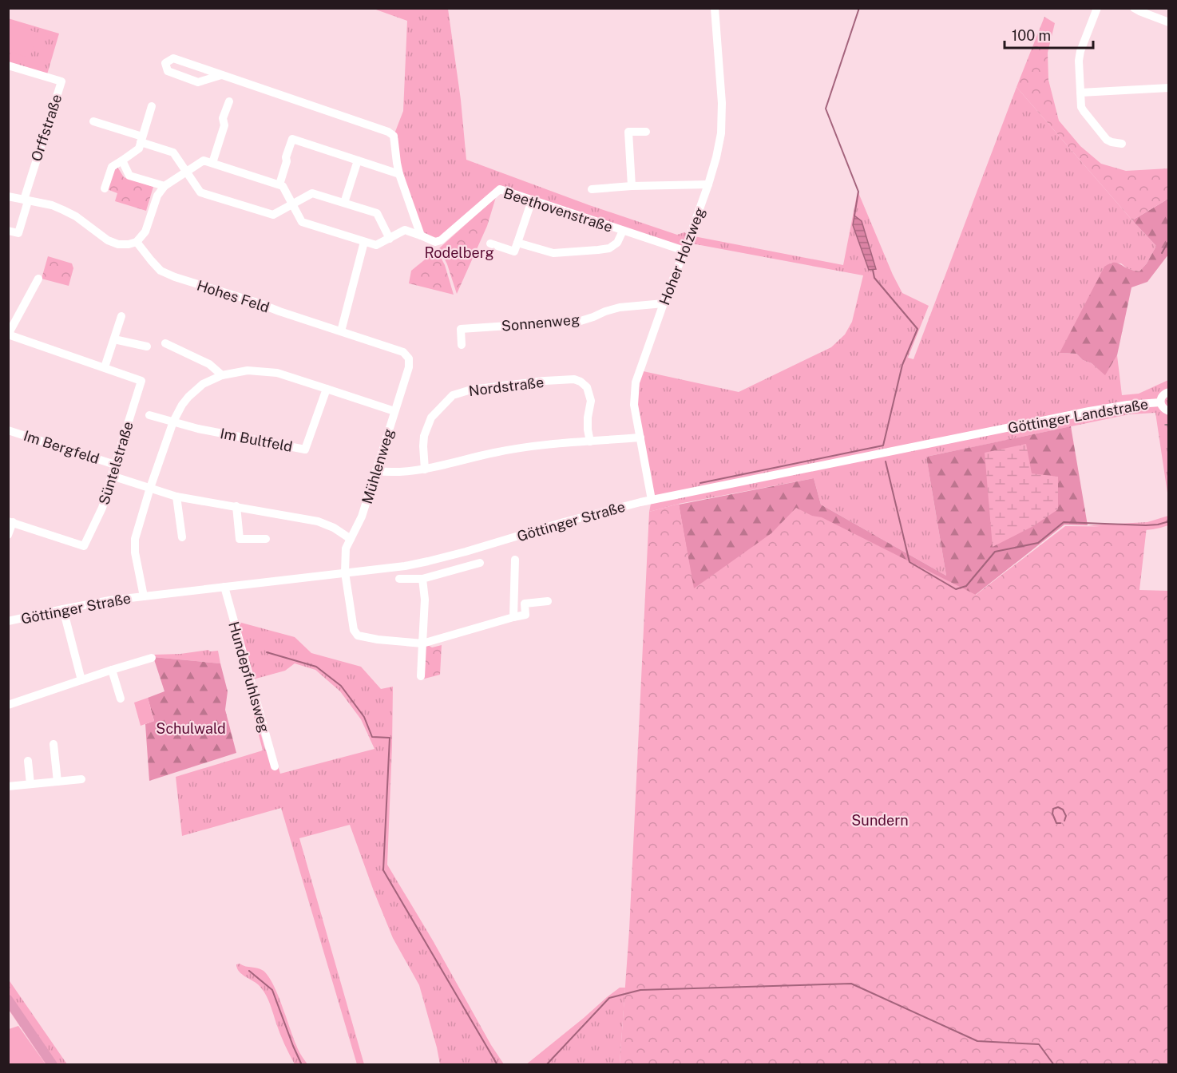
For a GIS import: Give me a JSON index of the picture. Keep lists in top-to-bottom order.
{
  "streets": {
    "street": [
      "Orffstraße",
      "Beethovenstraße",
      "Hoher Holzweg",
      "Hohes Feld",
      "Sonnenweg",
      "Nordstraße",
      "Göttinger Landstraße",
      "Im Bultfeld",
      "Im Bergfeld",
      "Süntelstraße",
      "Mühlenweg",
      "Göttinger Straße",
      "Hundepfuhlsweg"
    ]
  },
  "crossings": [
    ["Beethovenstraße", "Hoher Holzweg"],
    ["Hoher Holzweg", "Sonnenweg"],
    ["Hoher Holzweg", "Göttinger Straße"],
    ["Hohes Feld", "Mühlenweg"],
    ["Göttinger Landstraße", "Göttinger Straße"],
    ["Im Bergfeld", "Süntelstraße"],
    ["Mühlenweg", "Göttinger Straße"],
    ["Göttinger Straße", "Hundepfuhlsweg"]
  ],
  "parks": ["Rodelberg", "Schulwald", "Sundern"],
  "scale_bar": "100 m"
}
